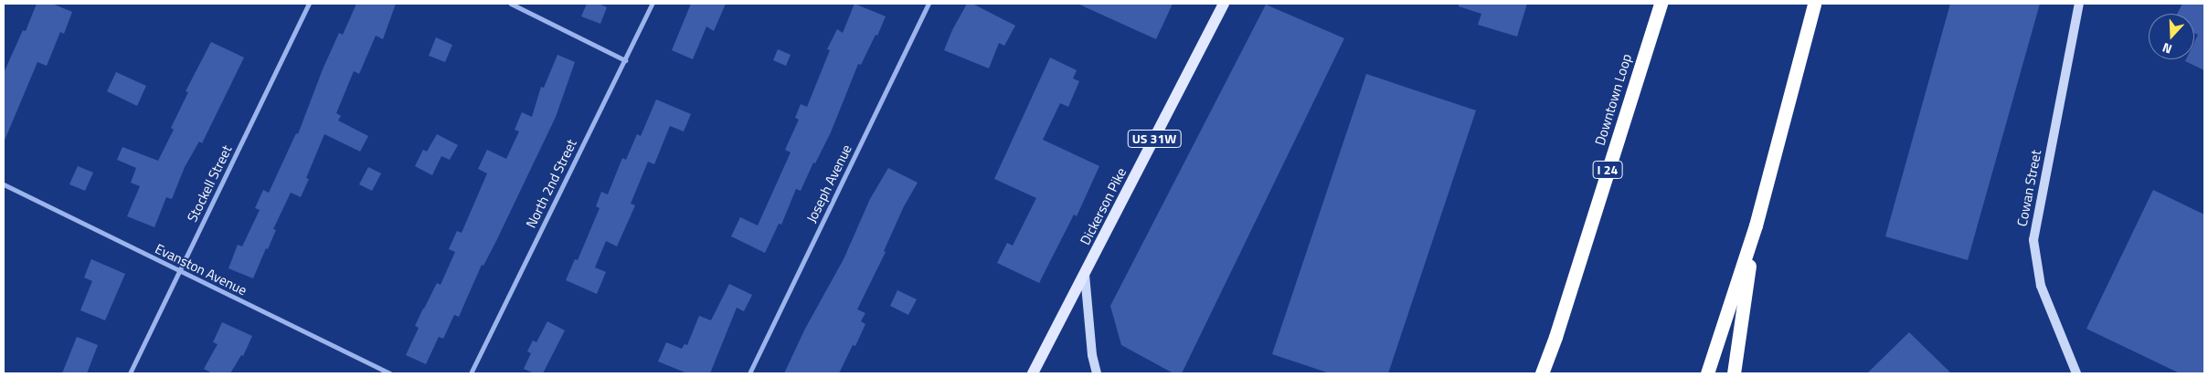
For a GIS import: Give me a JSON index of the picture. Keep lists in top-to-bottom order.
{
  "streets": {
    "highway": ["Downtown Loop", "I 24"],
    "main road": ["US 31W", "Dickerson Pike"],
    "street": [
      "Stockell Street",
      "North 2nd Street",
      "Joseph Avenue",
      "Cowan Street",
      "Evanston Avenue"
    ]
  },
  "crossings": [
    ["Downtown Loop", "I 24"],
    ["Stockell Street", "Evanston Avenue"]
  ],
  "north": "bottom"
}
